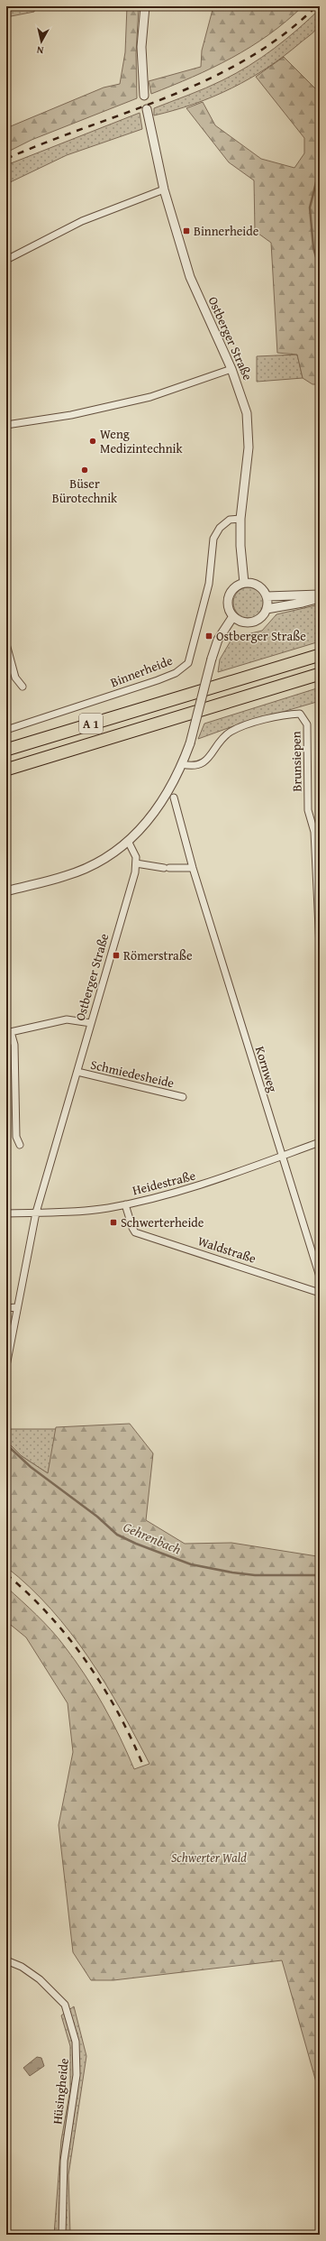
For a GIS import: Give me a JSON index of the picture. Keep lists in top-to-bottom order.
{
  "streets": {
    "highway": ["A 1"],
    "street": [
      "Ostberger Straße",
      "Binnerheide",
      "Brunsiepen",
      "Kornweg",
      "Schmiedesheide",
      "Heidestraße",
      "Waldstraße",
      "Hüsingheide"
    ]
  },
  "crossings": [
    ["Ostberger Straße", "Binnerheide"],
    ["Ostberger Straße", "Schmiedesheide"],
    ["Ostberger Straße", "Heidestraße"],
    ["Kornweg", "Heidestraße"],
    ["Heidestraße", "Waldstraße"]
  ],
  "water": ["Gehrenbach"],
  "parks": ["Schwerter Wald"],
  "places": {
    "transit": [
      "Binnerheide",
      "Ostberger Straße",
      "Römerstraße",
      "Schwerterheide"
    ],
    "other": ["Weng Medizintechnik", "Büser Bürotechnik"]
  },
  "north": "bottom"
}
